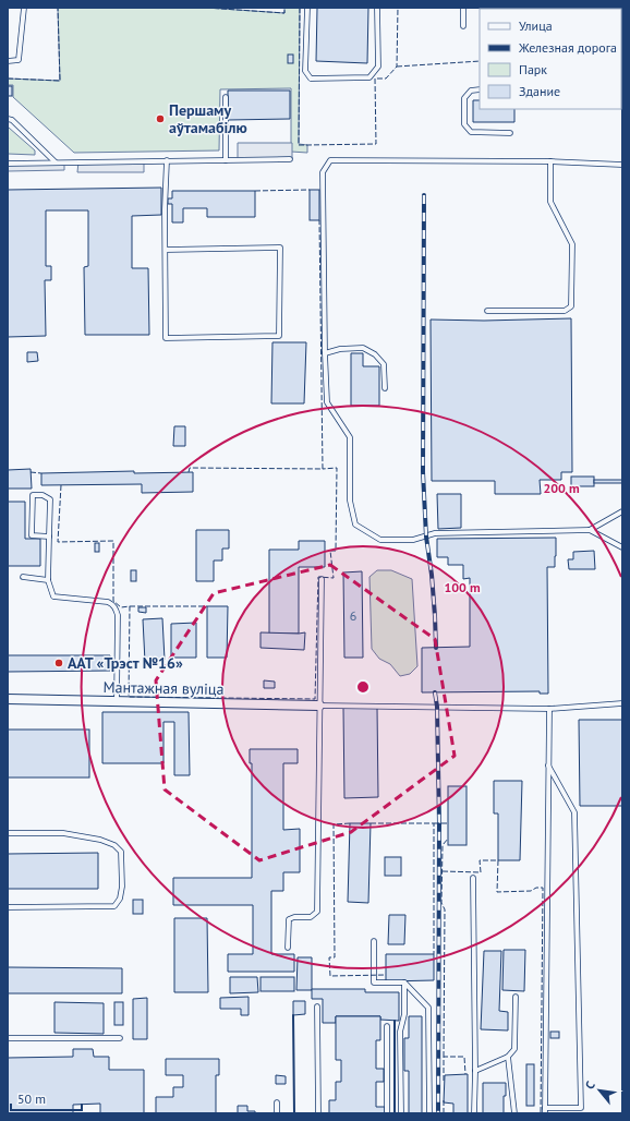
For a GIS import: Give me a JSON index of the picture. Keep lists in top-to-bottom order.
{
  "streets": {
    "street": ["Мантажная вуліца"]
  },
  "places": ["Першаму аўтамабілю", "ААТ «Трэст №16»"],
  "house_numbers": ["6"],
  "legend": [
    "Улица",
    "Железная дорога",
    "Парк",
    "Здание"
  ],
  "scale_bar": "50 m",
  "north": "top left",
  "rings": ["200 m", "100 m"]
}
